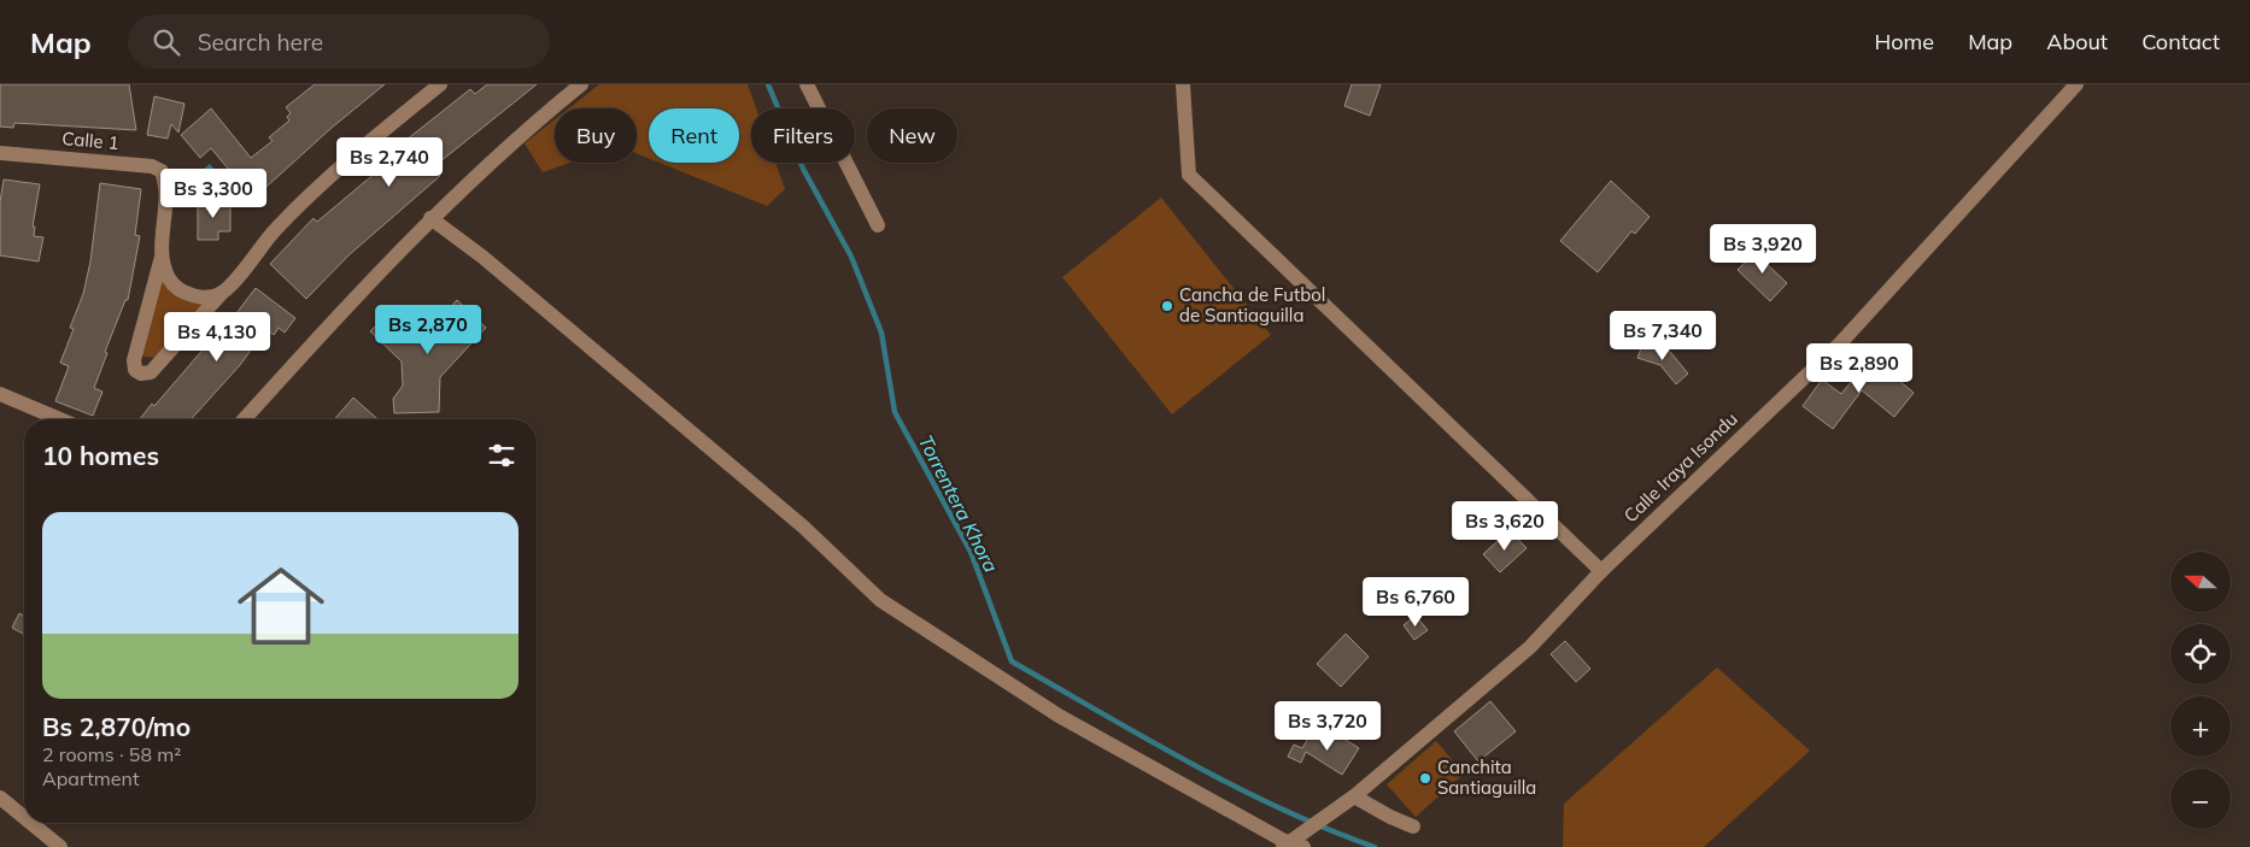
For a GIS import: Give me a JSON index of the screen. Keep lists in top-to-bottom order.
{
  "streets": {
    "street": ["Calle 1", "Calle Iraya Isondu"]
  },
  "water": ["Torrentera Khora"],
  "places": ["Cancha de Futbol de Santiaguilla", "Canchita Santiaguilla"],
  "north": "left",
  "page": {
    "header": "Map",
    "search": "Search here",
    "nav": [
      "Home",
      "Map",
      "About",
      "Contact"
    ],
    "chip": [
      "Buy",
      "Rent",
      "Filters",
      "New"
    ],
    "price": [
      "Bs 2,740",
      "Bs 3,300",
      "Bs 3,920",
      "Bs 2,870",
      "Bs 7,340",
      "Bs 4,130",
      "Bs 2,890",
      "Bs 3,620",
      "Bs 6,760",
      "Bs 3,720"
    ],
    "heading": "10 homes",
    "list": [
      {
        "name": "Bs 2,870/mo",
        "note": "2 rooms · 58 m² · Apartment"
      }
    ],
    "map_buttons": ["+", "−"]
  }
}
